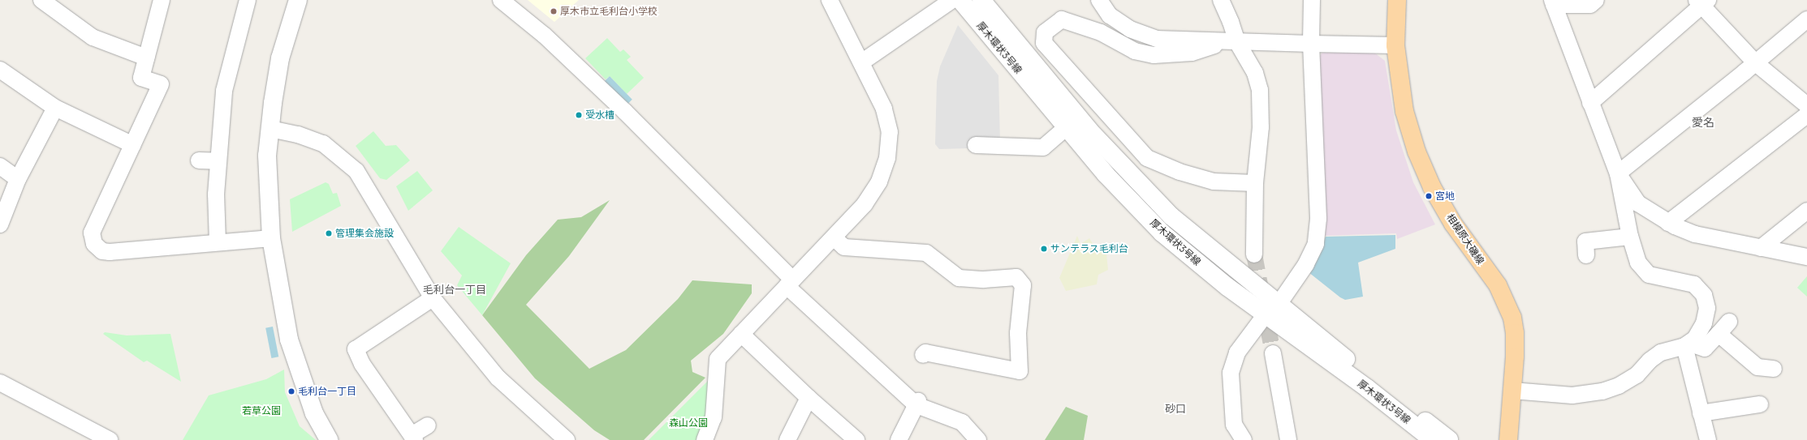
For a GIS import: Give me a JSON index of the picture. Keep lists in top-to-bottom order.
{
  "streets": {
    "main road": ["相模原大磯線"],
    "street": ["厚木環状3号線"]
  },
  "districts": ["愛名", "毛利台一丁目", "砂口"],
  "parks": ["若草公園", "森山公園"],
  "places": [
    "厚木市立毛利台小学校",
    "受水槽",
    "宮地",
    "管理集会施設",
    "サンテラス毛利台",
    "毛利台一丁目"
  ]
}
